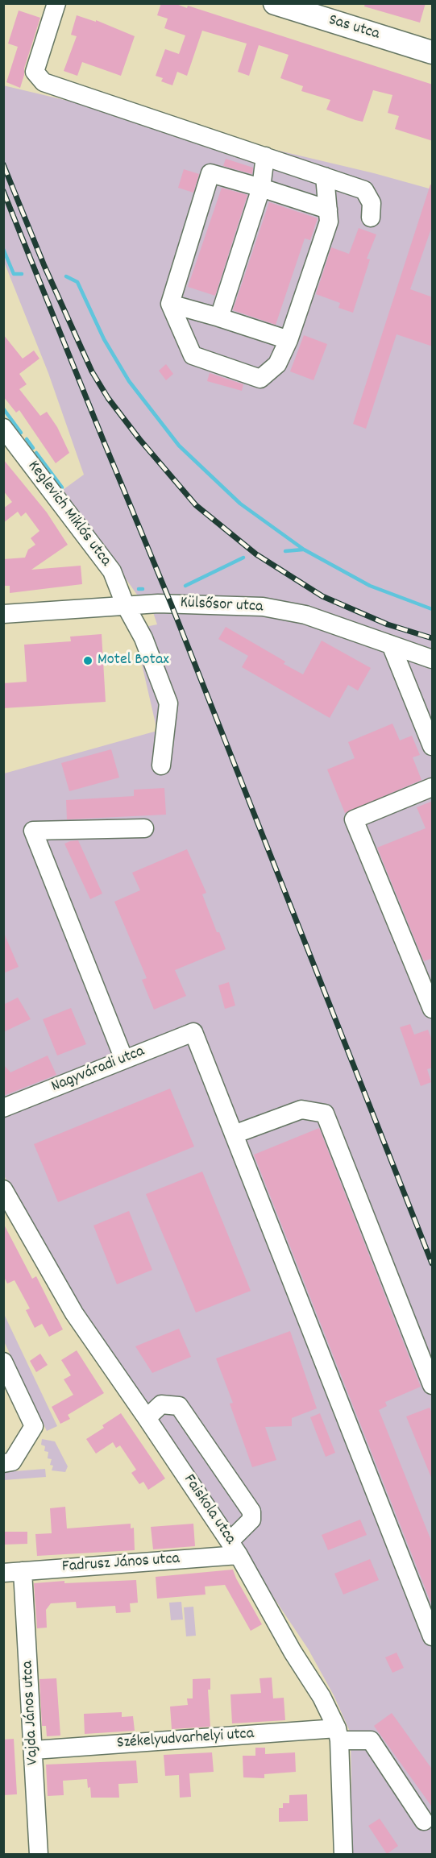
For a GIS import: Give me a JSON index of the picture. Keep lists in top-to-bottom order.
{
  "streets": {
    "main road": ["Sas utca"],
    "street": [
      "Keglevich Miklós utca",
      "Külsősor utca",
      "Nagyváradi utca",
      "Faiskola utca",
      "Fadrusz János utca",
      "Vajda János utca",
      "Székelyudvarhelyi utca"
    ]
  },
  "crossings": [
    ["Keglevich Miklós utca", "Külsősor utca"],
    ["Faiskola utca", "Fadrusz János utca"],
    ["Faiskola utca", "Székelyudvarhelyi utca"],
    ["Fadrusz János utca", "Vajda János utca"],
    ["Vajda János utca", "Székelyudvarhelyi utca"]
  ],
  "places": ["Motel Botax"]
}
